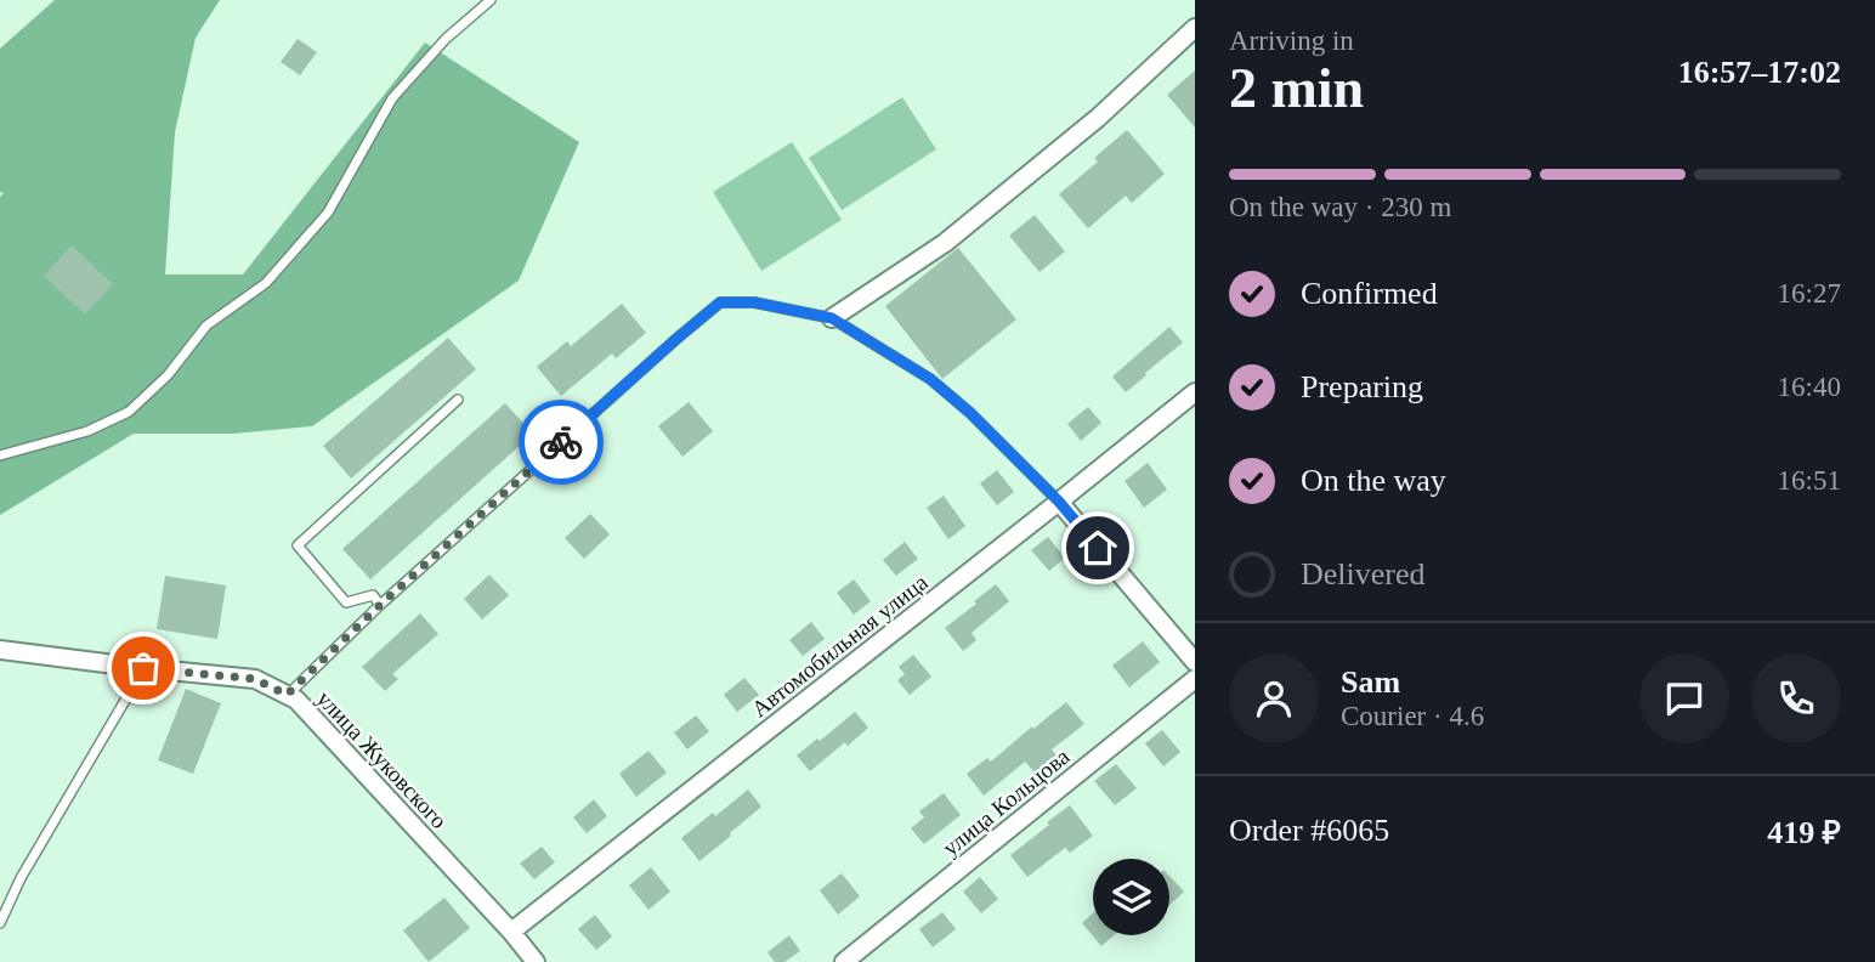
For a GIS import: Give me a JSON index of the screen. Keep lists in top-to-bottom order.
{
  "streets": {
    "street": ["Автомобильная улица", "улица Жуковского", "улица Кольцова"]
  },
  "crossings": [
    ["Автомобильная улица", "улица Жуковского"]
  ],
  "page": {
    "heading": ["2 min", "Arriving in", "16:57–17:02"],
    "panel": [
      "Sam",
      "Courier · 4.6",
      "Order #6065",
      "419 ₽"
    ],
    "bar": "On the way · 230 m",
    "list": [
      ["Confirmed", "16:27"],
      ["Preparing", "16:40"],
      ["On the way", "16:51"],
      "Delivered"
    ]
  }
}
